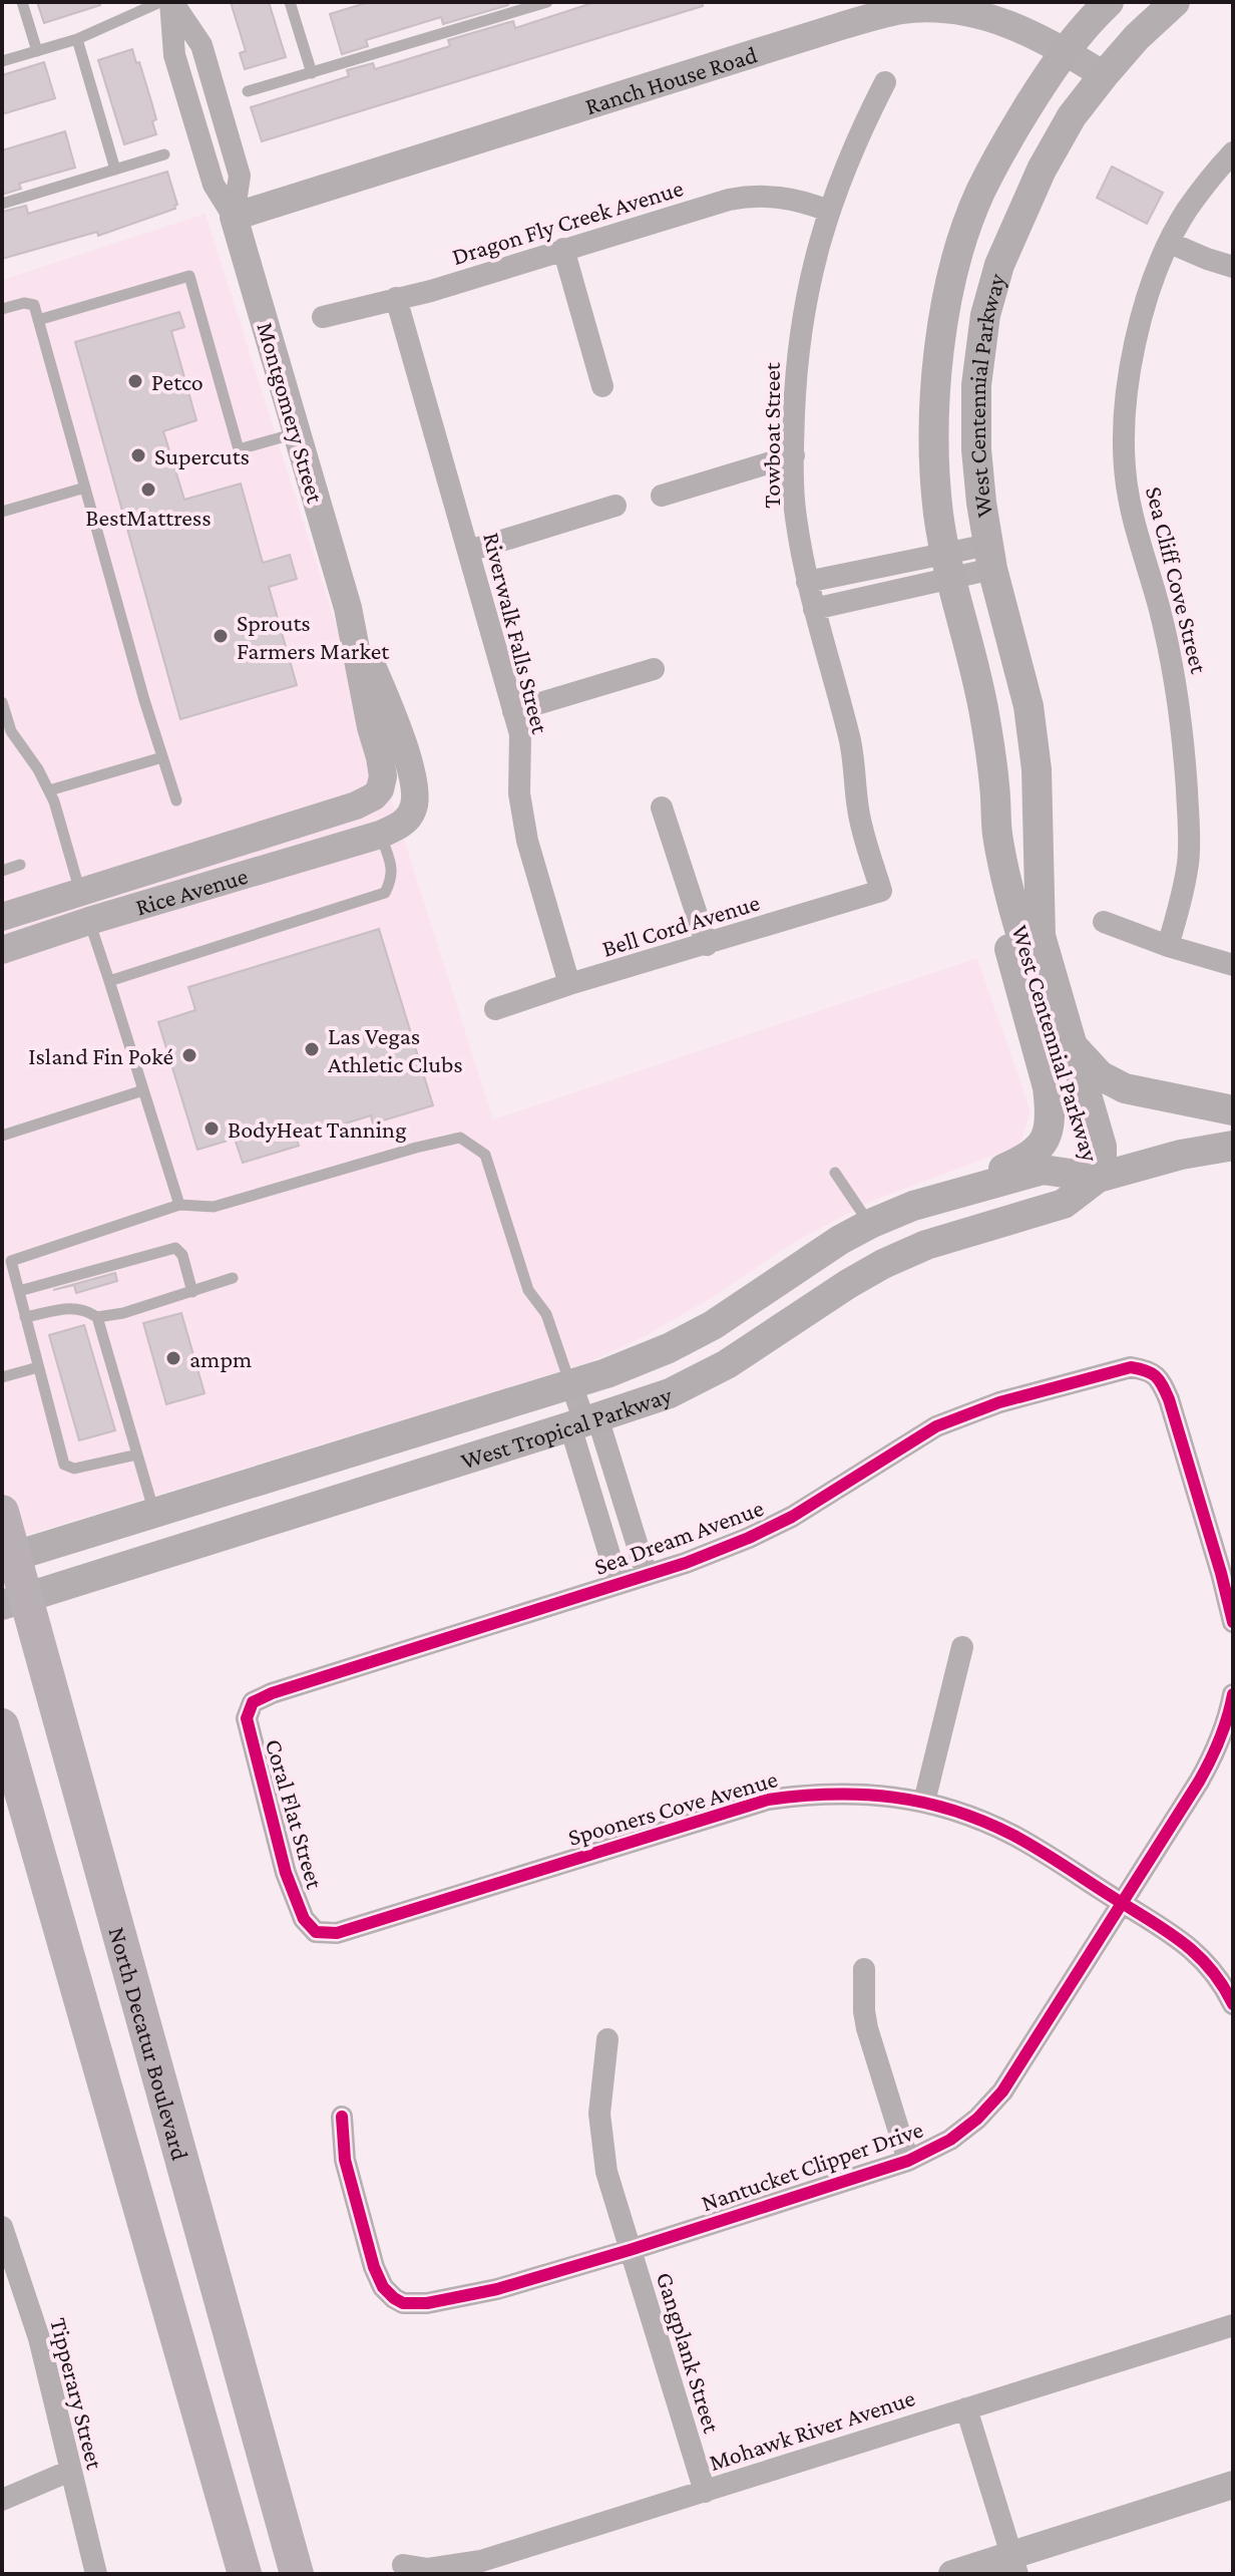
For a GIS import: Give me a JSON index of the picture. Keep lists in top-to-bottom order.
{
  "streets": {
    "main road": ["West Centennial Parkway", "West Tropical Parkway", "North Decatur Boulevard"],
    "street": [
      "Ranch House Road",
      "Dragon Fly Creek Avenue",
      "Montgomery Street",
      "Towboat Street",
      "Sea Cliff Cove Street",
      "Riverwalk Falls Street",
      "Rice Avenue",
      "Bell Cord Avenue",
      "Sea Dream Avenue",
      "Spooners Cove Avenue",
      "Coral Flat Street",
      "Nantucket Clipper Drive",
      "Gangplank Street",
      "Tipperary Street",
      "Mohawk River Avenue"
    ]
  },
  "crossings": [
    ["Ranch House Road", "West Centennial Parkway"],
    ["Ranch House Road", "Montgomery Street"],
    ["Dragon Fly Creek Avenue", "Towboat Street"],
    ["Dragon Fly Creek Avenue", "Riverwalk Falls Street"],
    ["West Centennial Parkway", "West Tropical Parkway"],
    ["Montgomery Street", "Rice Avenue"],
    ["Towboat Street", "Bell Cord Avenue"],
    ["Riverwalk Falls Street", "Bell Cord Avenue"],
    ["West Tropical Parkway", "North Decatur Boulevard"],
    ["Sea Dream Avenue", "Coral Flat Street"],
    ["Spooners Cove Avenue", "Coral Flat Street"],
    ["Spooners Cove Avenue", "Nantucket Clipper Drive"],
    ["Nantucket Clipper Drive", "Gangplank Street"],
    ["Gangplank Street", "Mohawk River Avenue"]
  ],
  "places": [
    "Petco",
    "Supercuts",
    "BestMattress",
    "Sprouts Farmers Market",
    "Las Vegas Athletic Clubs",
    "Island Fin Poké",
    "BodyHeat Tanning",
    "ampm"
  ]
}
